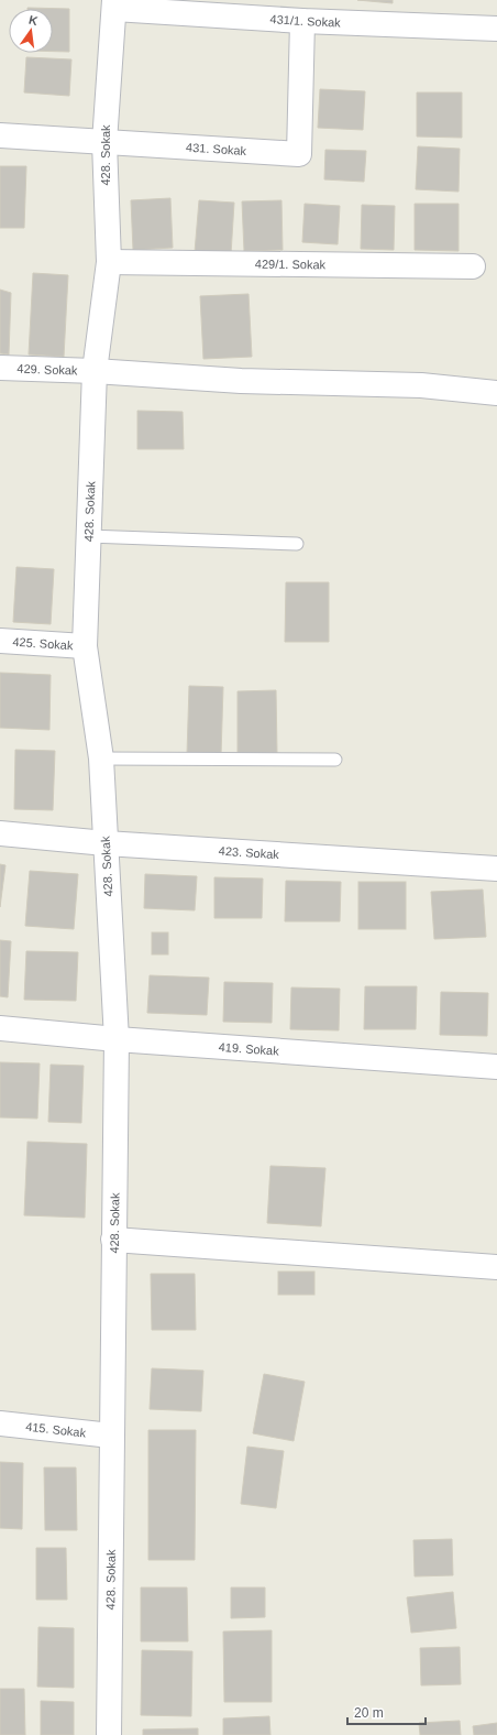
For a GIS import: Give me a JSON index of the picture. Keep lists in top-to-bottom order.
{
  "streets": {
    "street": [
      "431/1. Sokak",
      "431. Sokak",
      "428. Sokak",
      "429/1. Sokak",
      "429. Sokak",
      "425. Sokak",
      "423. Sokak",
      "419. Sokak",
      "415. Sokak"
    ]
  },
  "crossings": [
    ["431/1. Sokak", "431. Sokak"],
    ["431/1. Sokak", "428. Sokak"],
    ["431. Sokak", "428. Sokak"],
    ["428. Sokak", "429/1. Sokak"],
    ["428. Sokak", "429. Sokak"],
    ["428. Sokak", "425. Sokak"],
    ["428. Sokak", "423. Sokak"],
    ["428. Sokak", "419. Sokak"],
    ["428. Sokak", "415. Sokak"]
  ],
  "scale_bar": "20 m",
  "north": "top"
}
